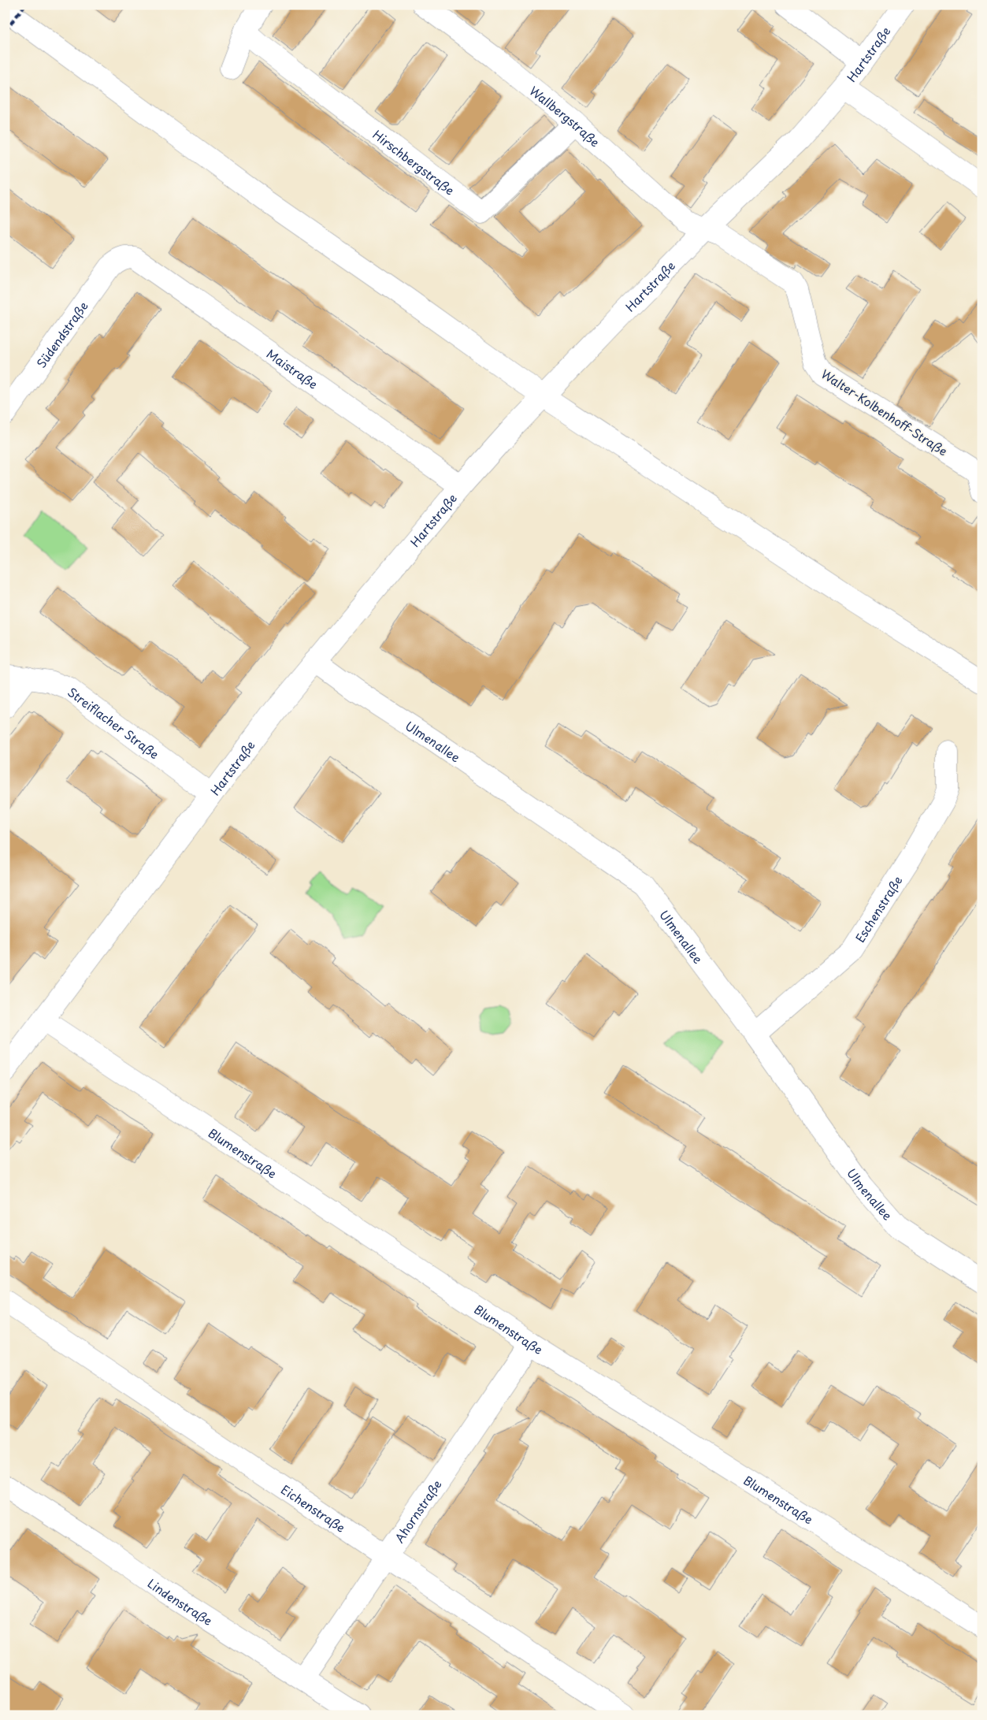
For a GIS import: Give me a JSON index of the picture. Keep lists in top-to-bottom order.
{
  "streets": {
    "street": [
      "Hartstraße",
      "Wallbergstraße",
      "Hirschbergstraße",
      "Südendstraße",
      "Maistraße",
      "Walter-Kolbenhoff-Straße",
      "Streiflacher Straße",
      "Ulmenallee",
      "Eschenstraße",
      "Blumenstraße",
      "Eichenstraße",
      "Ahornstraße",
      "Lindenstraße"
    ]
  },
  "crossings": [
    ["Hartstraße", "Wallbergstraße"],
    ["Hartstraße", "Maistraße"],
    ["Hartstraße", "Walter-Kolbenhoff-Straße"],
    ["Hartstraße", "Streiflacher Straße"],
    ["Hartstraße", "Ulmenallee"],
    ["Hartstraße", "Blumenstraße"],
    ["Wallbergstraße", "Hirschbergstraße"],
    ["Wallbergstraße", "Walter-Kolbenhoff-Straße"],
    ["Südendstraße", "Maistraße"],
    ["Ulmenallee", "Eschenstraße"],
    ["Blumenstraße", "Ahornstraße"],
    ["Eichenstraße", "Ahornstraße"],
    ["Ahornstraße", "Lindenstraße"]
  ]
}
